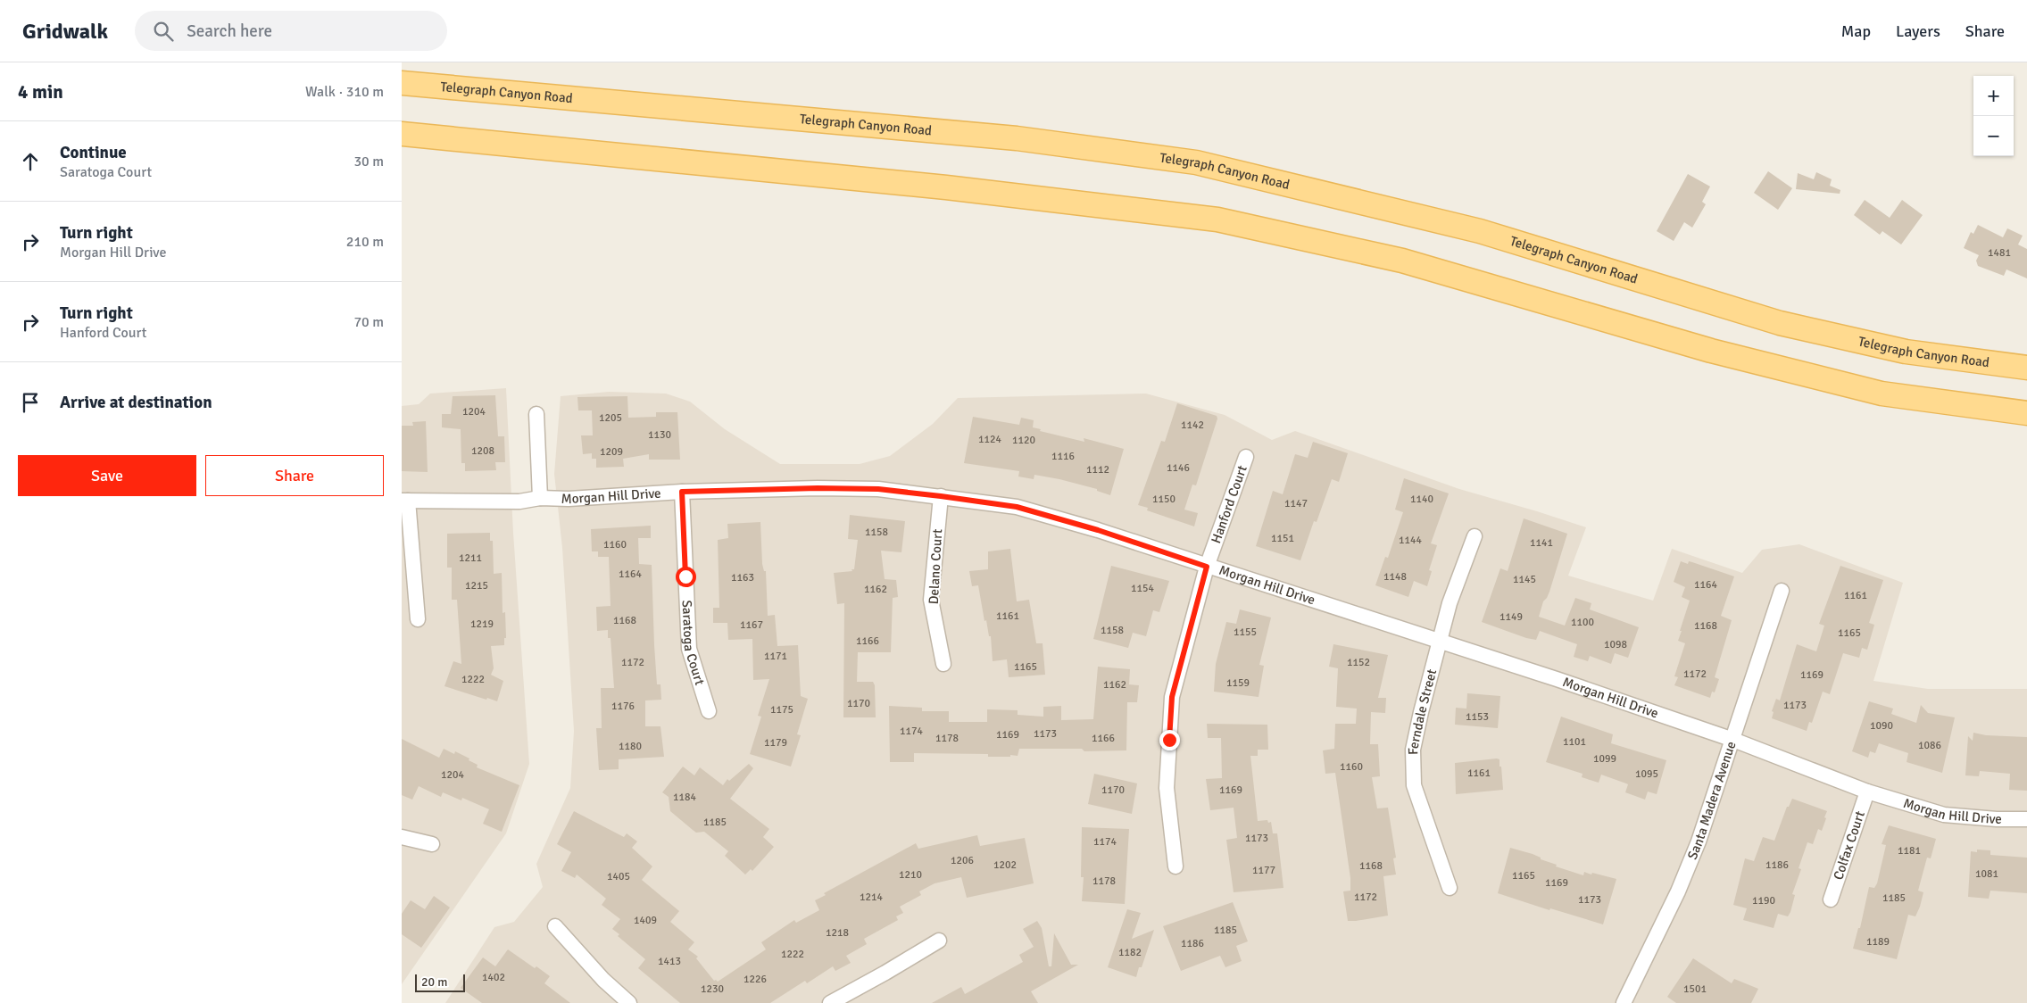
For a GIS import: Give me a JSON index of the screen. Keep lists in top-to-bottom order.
{
  "streets": {
    "main road": ["Telegraph Canyon Road"],
    "street": [
      "Morgan Hill Drive",
      "Hanford Court",
      "Delano Court",
      "Saratoga Court",
      "Ferndale Street",
      "Santa Madera Avenue",
      "Colfax Court"
    ]
  },
  "crossings": [
    ["Morgan Hill Drive", "Hanford Court"],
    ["Morgan Hill Drive", "Delano Court"],
    ["Morgan Hill Drive", "Saratoga Court"],
    ["Morgan Hill Drive", "Ferndale Street"],
    ["Morgan Hill Drive", "Santa Madera Avenue"],
    ["Morgan Hill Drive", "Colfax Court"]
  ],
  "house_numbers": [
    "1481",
    "1204",
    "1205",
    "1142",
    "1130",
    "1124",
    "1120",
    "1208",
    "1209",
    "1116",
    "1146",
    "1112",
    "1150",
    "1140",
    "1147",
    "1158",
    "1151",
    "1144",
    "1141",
    "1160",
    "1211",
    "1164",
    "1148",
    "1163",
    "1145",
    "1164",
    "1215",
    "1154",
    "1162",
    "1161",
    "1161",
    "1149",
    "1168",
    "1100",
    "1219",
    "1167",
    "1168",
    "1158",
    "1155",
    "1165",
    "1166",
    "1098",
    "1171",
    "1172",
    "1152",
    "1165",
    "1172",
    "1169",
    "1222",
    "1159",
    "1162",
    "1170",
    "1173",
    "1176",
    "1175",
    "1153",
    "1090",
    "1174",
    "1173",
    "1169",
    "1178",
    "1166",
    "1101",
    "1179",
    "1086",
    "1180",
    "1099",
    "1160",
    "1161",
    "1095",
    "1204",
    "1170",
    "1169",
    "1184",
    "1185",
    "1173",
    "1174",
    "1181",
    "1206",
    "1202",
    "1186",
    "1168",
    "1177",
    "1081",
    "1210",
    "1165",
    "1405",
    "1178",
    "1169",
    "1214",
    "1172",
    "1185",
    "1173",
    "1190",
    "1409",
    "1185",
    "1218",
    "1189",
    "1186",
    "1182",
    "1222",
    "1413",
    "1402",
    "1226",
    "1230",
    "1501"
  ],
  "scale_bar": "20 m",
  "page": {
    "header": "Gridwalk",
    "search": "Search here",
    "nav": ["Map", "Layers", "Share"],
    "heading": ["4 min", "Walk · 310 m"],
    "map_buttons": ["+", "−"],
    "list": [
      ["Continue", "Saratoga Court", "30 m"],
      ["Turn right", "Morgan Hill Drive", "210 m"],
      ["Turn right", "Hanford Court", "70 m"],
      "Arrive at destination"
    ],
    "buttons": ["Save", "Share"],
    "scale": "20 m"
  }
}
